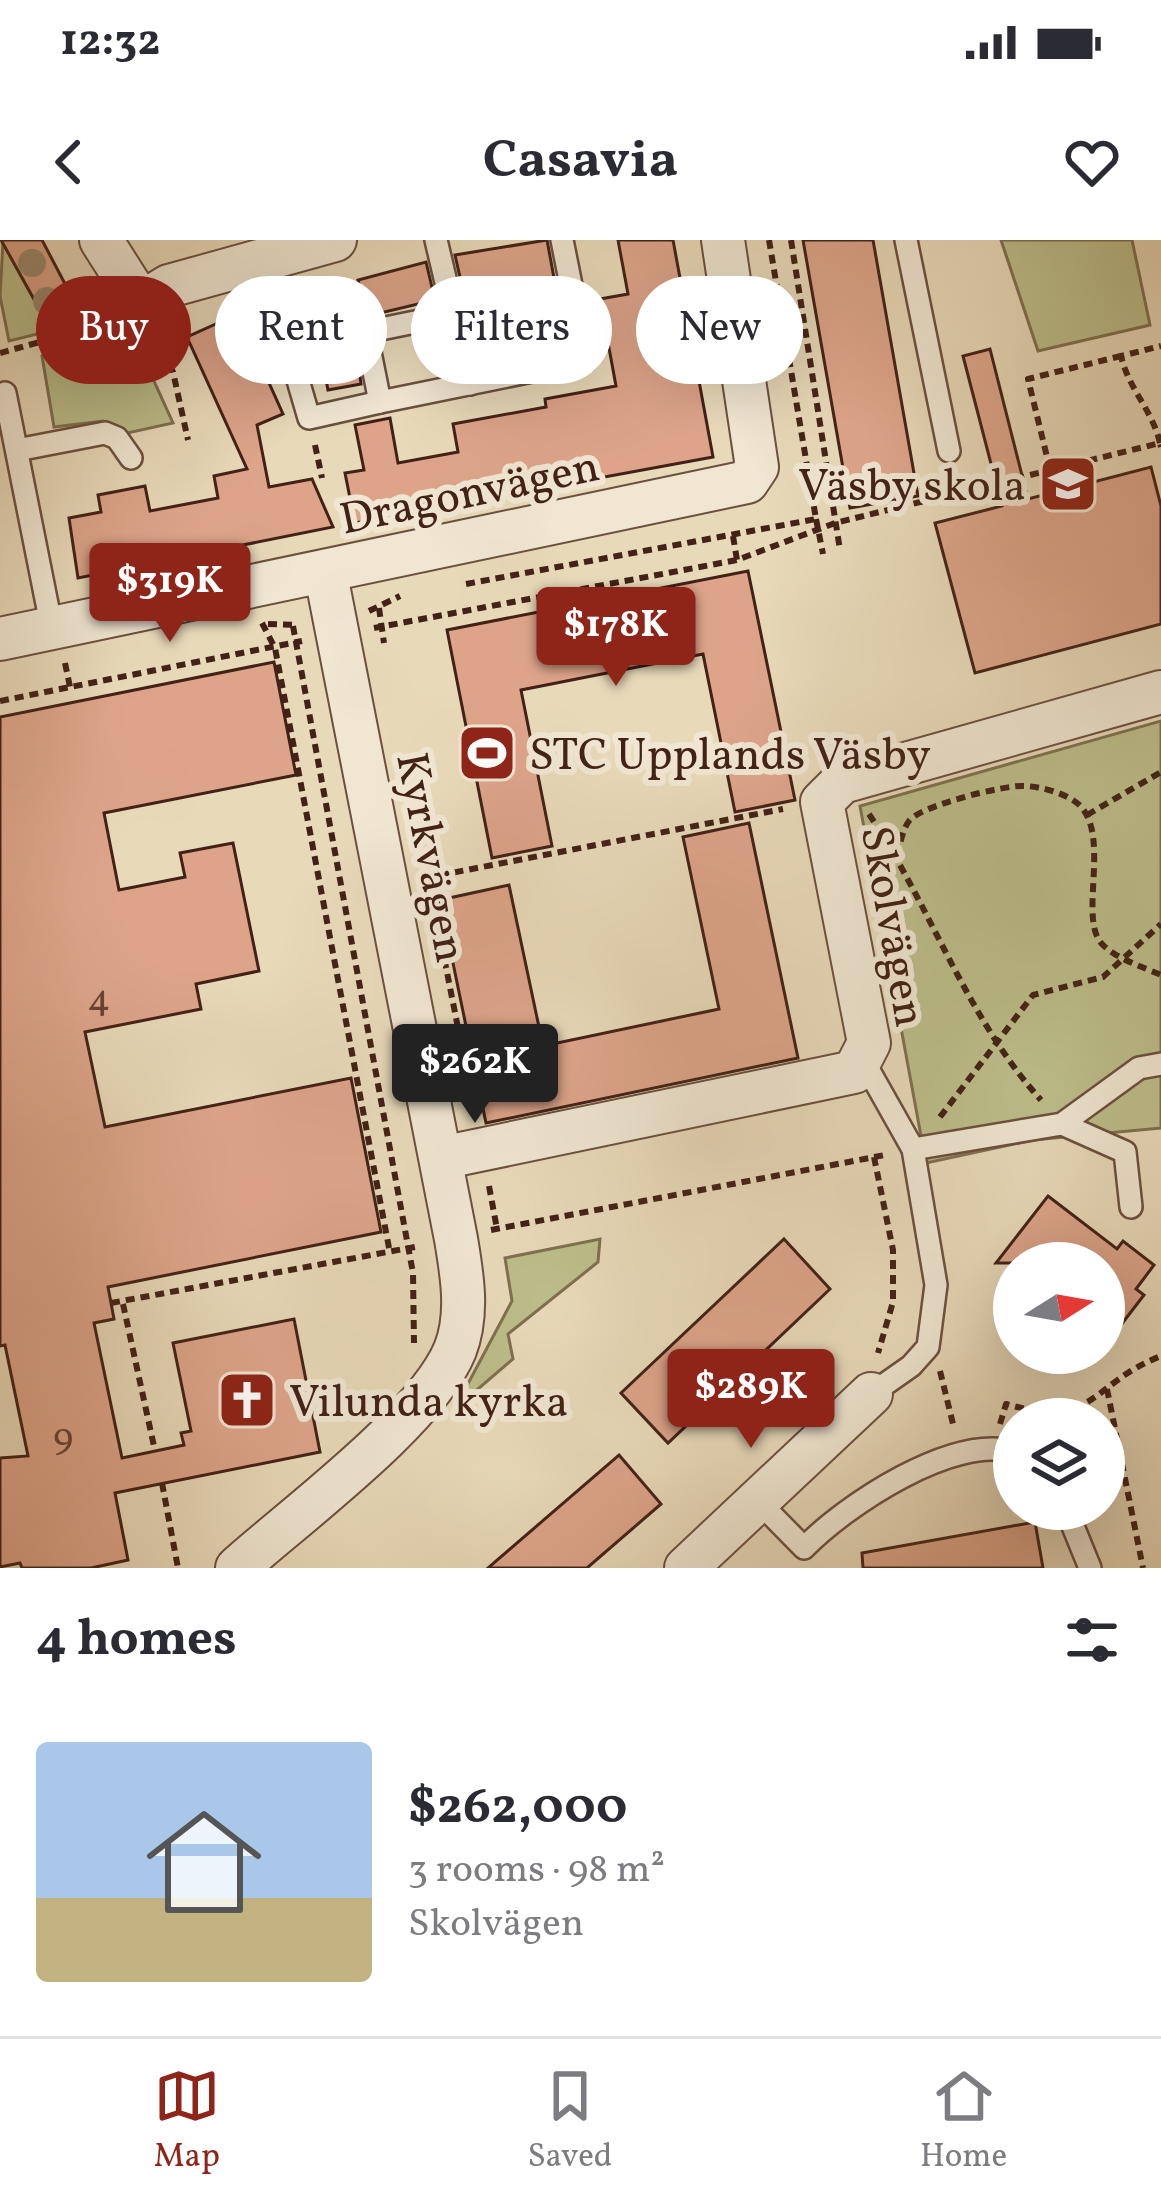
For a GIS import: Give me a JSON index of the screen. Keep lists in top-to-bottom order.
{
  "streets": {
    "street": ["Dragonvägen", "Kyrkvägen", "Skolvägen"]
  },
  "crossings": [
    ["Dragonvägen", "Kyrkvägen"],
    ["Kyrkvägen", "Skolvägen"]
  ],
  "places": {
    "school or university": ["Väsby skola"],
    "sports": ["STC Upplands Väsby"],
    "church": ["Vilunda kyrka"]
  },
  "house_numbers": ["4", "9"],
  "north": "right",
  "page": {
    "status": "12:32",
    "header": "Casavia",
    "chip": [
      "Buy",
      "Rent",
      "Filters",
      "New"
    ],
    "price": [
      "$319K",
      "$178K",
      "$262K",
      "$289K"
    ],
    "heading": "4 homes",
    "list": [
      {
        "name": "$262,000",
        "note": "3 rooms · 98 m² · Skolvägen"
      }
    ],
    "tabs": ["Map", "Saved", "Home"]
  }
}
